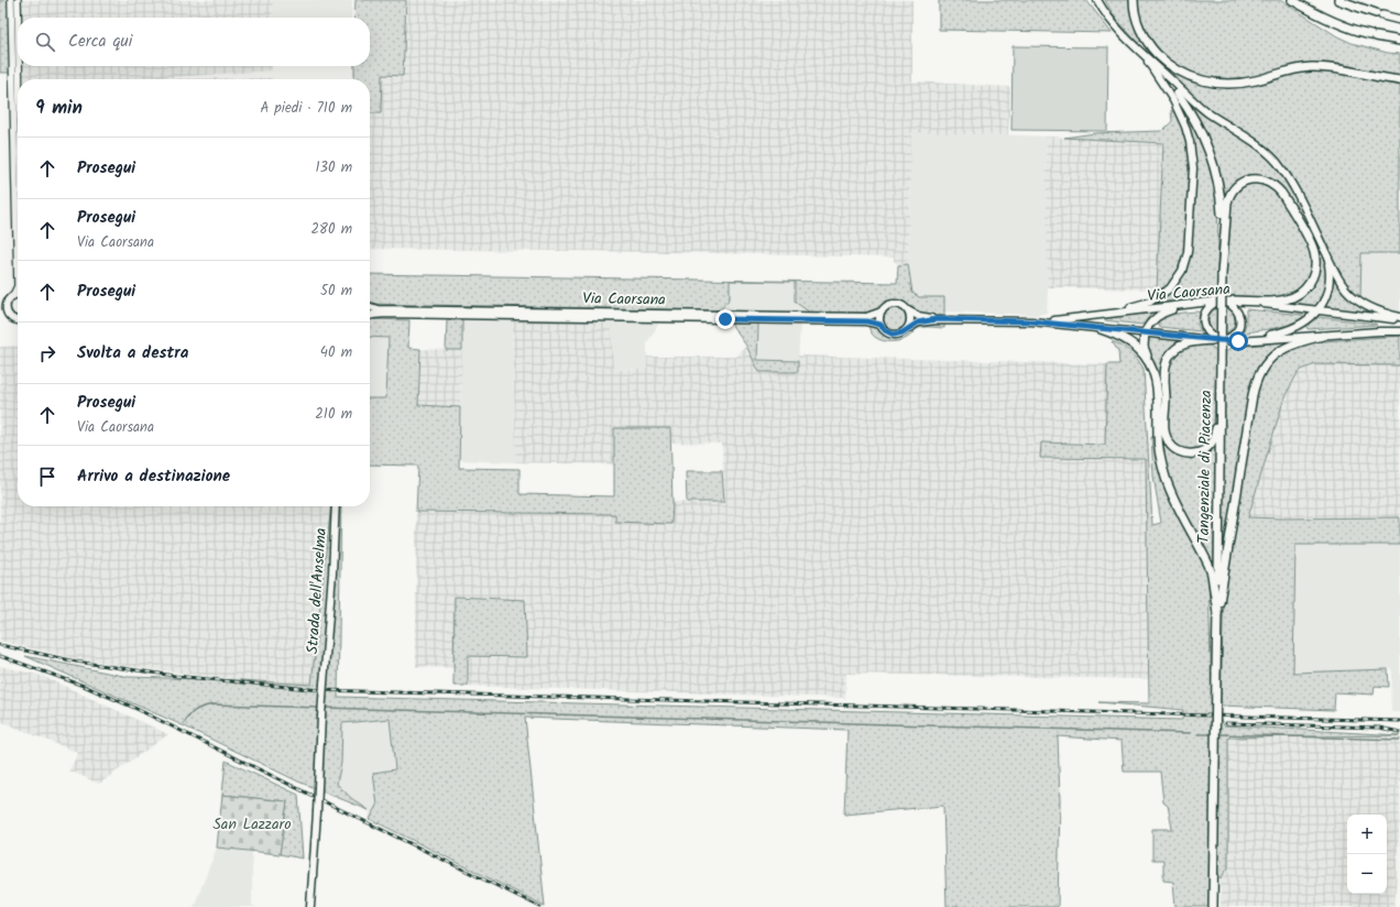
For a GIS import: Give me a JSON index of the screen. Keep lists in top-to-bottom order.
{
  "streets": {
    "highway": ["Tangenziale di Piacenza"],
    "main road": ["Via Caorsana", "Strada dell'Anselma"]
  },
  "parks": ["San Lazzaro"],
  "page": {
    "search": "Cerca qui",
    "heading": ["9 min", "A piedi · 710 m"],
    "list": [
      ["Prosegui", "130 m"],
      ["Prosegui", "Via Caorsana", "280 m"],
      ["Prosegui", "50 m"],
      ["Svolta a destra", "40 m"],
      ["Prosegui", "Via Caorsana", "210 m"],
      "Arrivo a destinazione"
    ],
    "map_buttons": ["+", "−"]
  }
}
